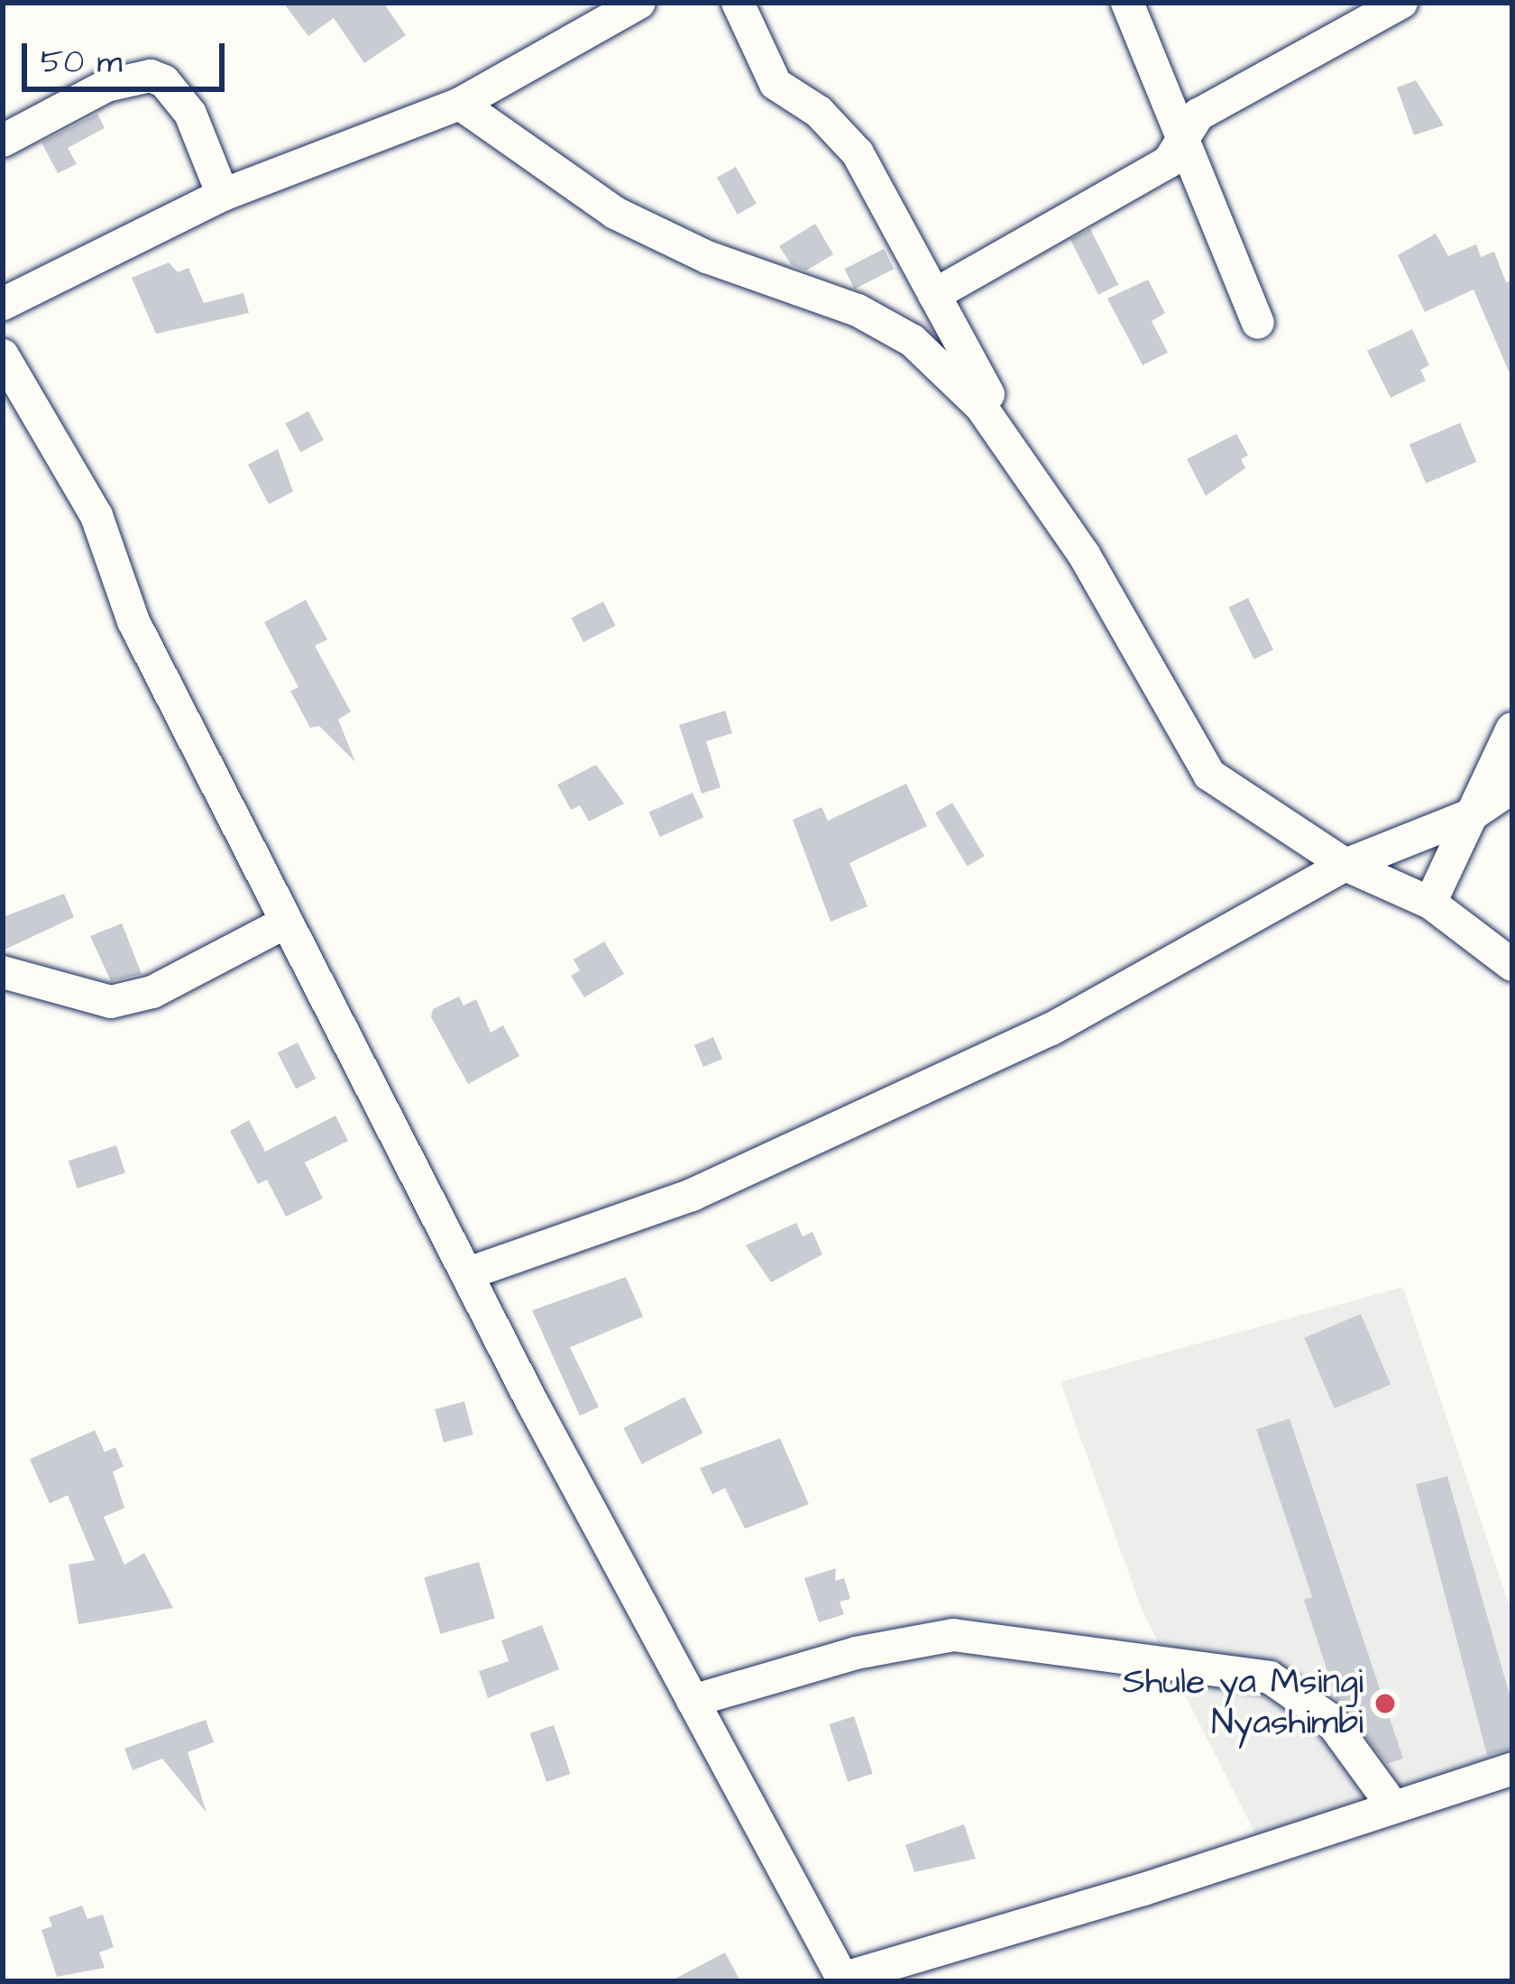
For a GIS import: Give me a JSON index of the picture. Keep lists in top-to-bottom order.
{
  "places": ["Shule ya Msingi Nyashimbi"],
  "scale_bar": "50 m"
}
